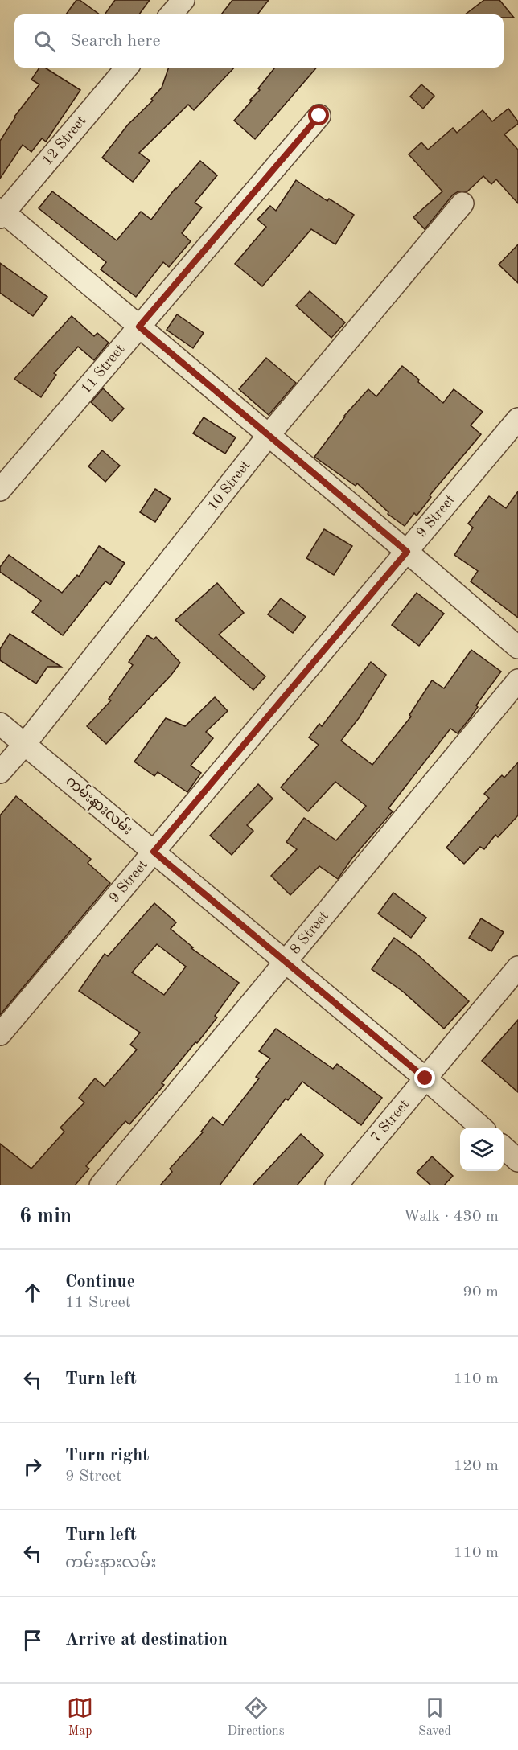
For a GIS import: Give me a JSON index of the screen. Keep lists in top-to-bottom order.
{
  "streets": {
    "street": [
      "12 Street",
      "11 Street",
      "10 Street",
      "9 Street",
      "ကမ်းနားလမ်း",
      "8 Street",
      "7 Street"
    ]
  },
  "crossings": [
    ["10 Street", "ကမ်းနားလမ်း"],
    ["9 Street", "ကမ်းနားလမ်း"],
    ["ကမ်းနားလမ်း", "8 Street"],
    ["ကမ်းနားလမ်း", "7 Street"]
  ],
  "page": {
    "search": "Search here",
    "heading": ["6 min", "Walk · 430 m"],
    "list": [
      ["Continue", "11 Street", "90 m"],
      ["Turn left", "110 m"],
      ["Turn right", "9 Street", "120 m"],
      ["Turn left", "ကမ်းနားလမ်း", "110 m"],
      "Arrive at destination"
    ],
    "nav": ["Map", "Directions", "Saved"]
  }
}
